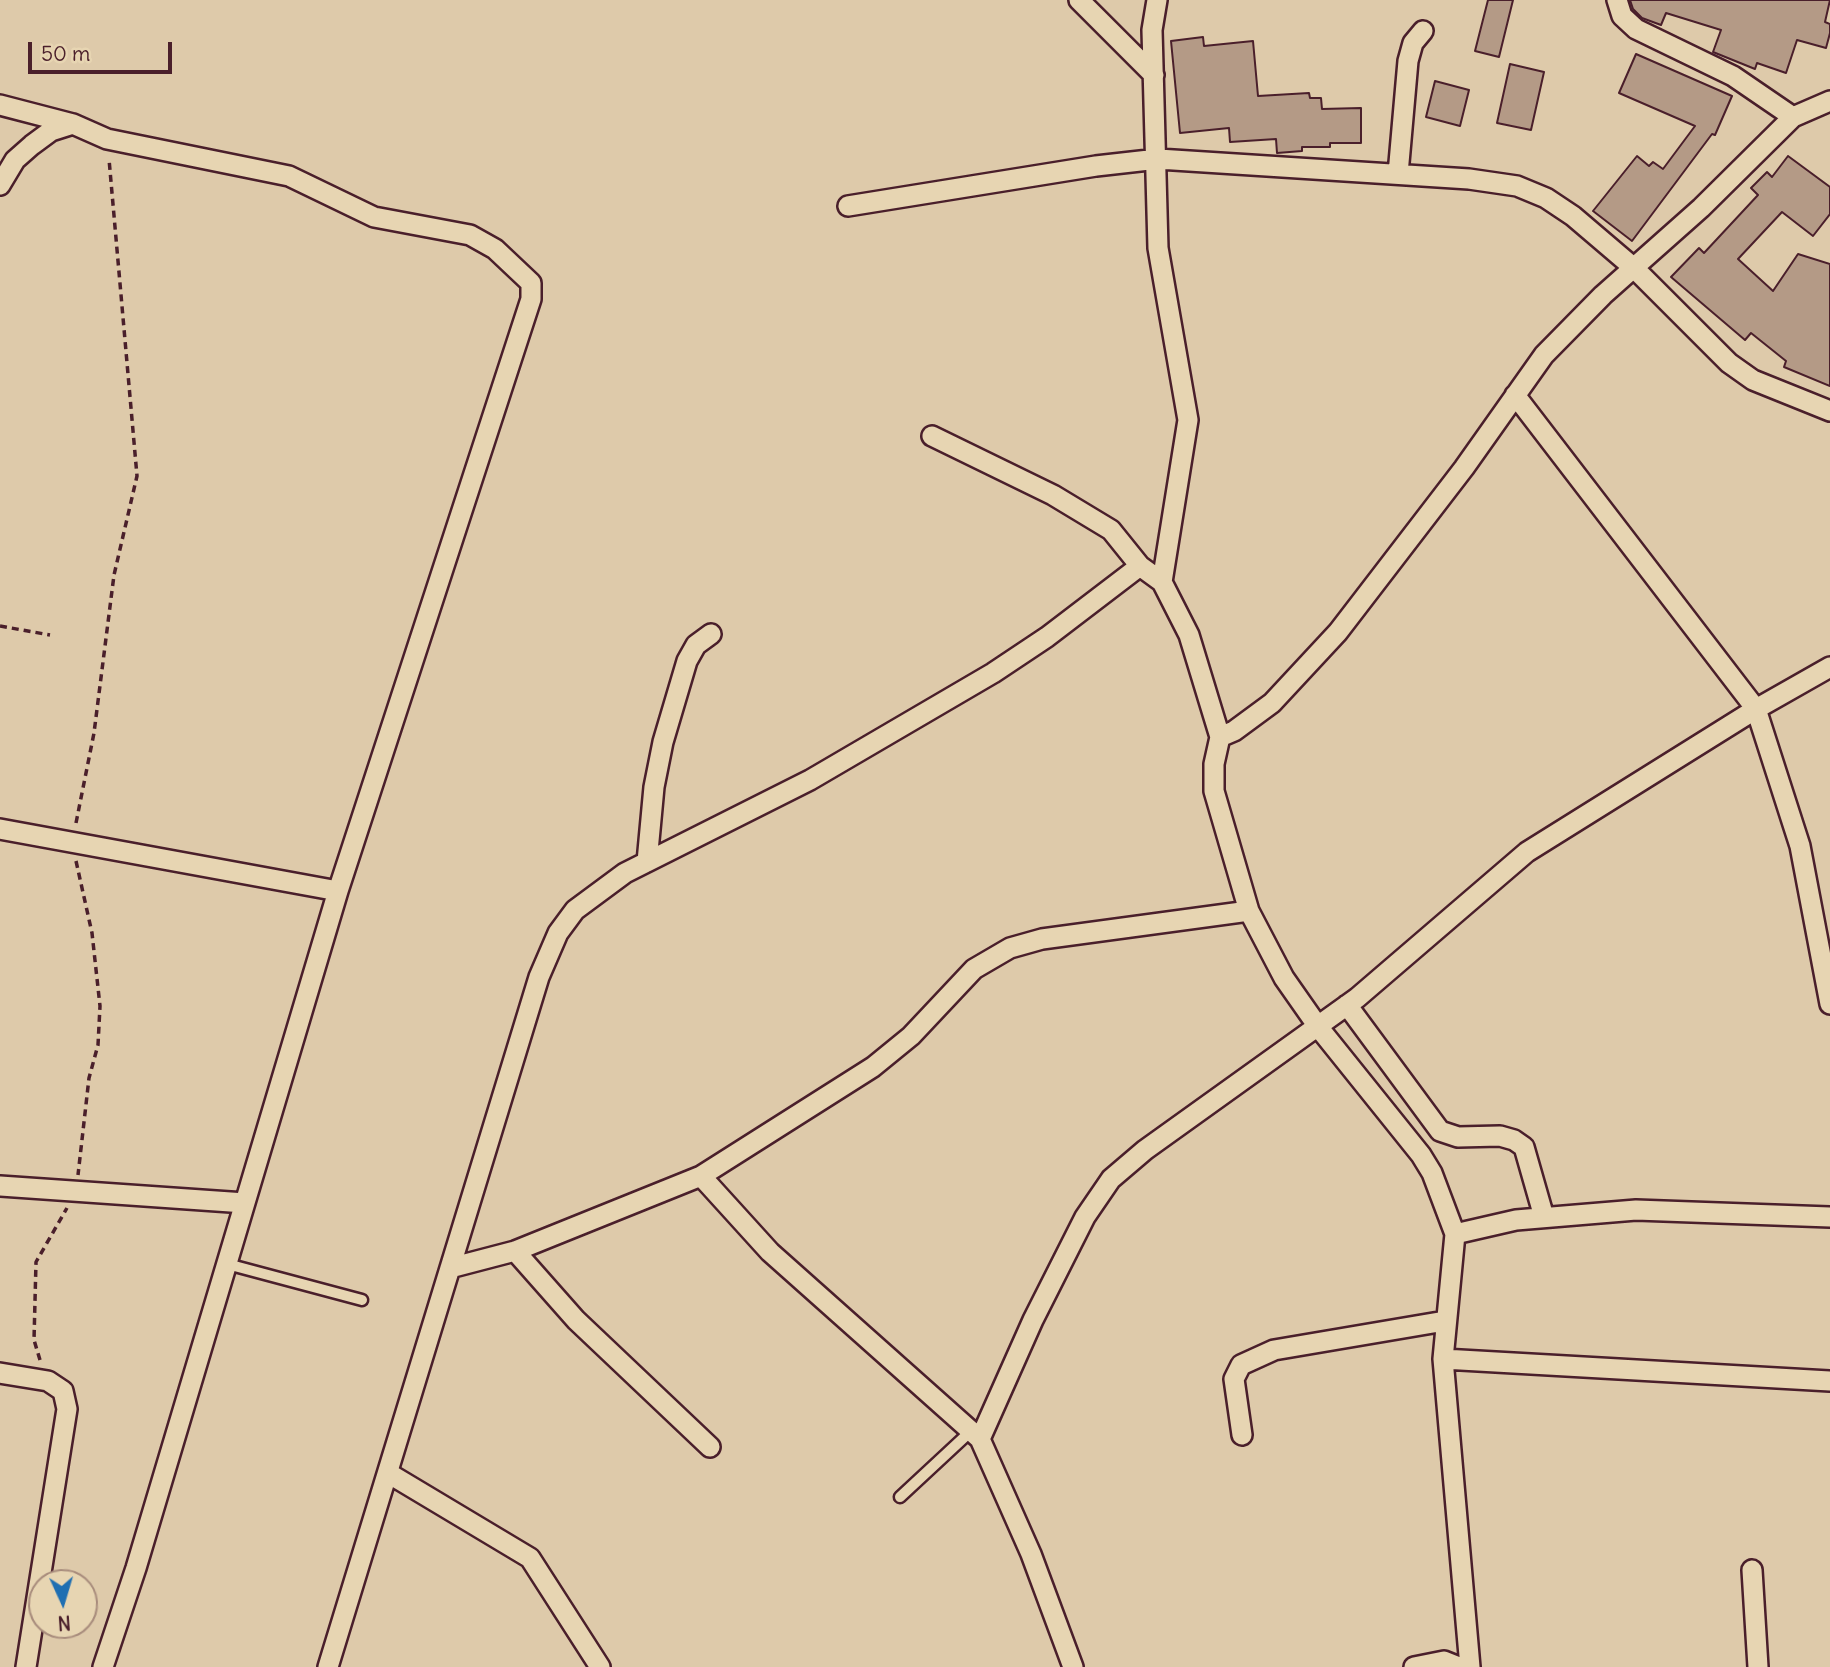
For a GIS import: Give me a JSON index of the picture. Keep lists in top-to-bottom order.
{
  "scale_bar": "50 m",
  "north": "bottom"
}
